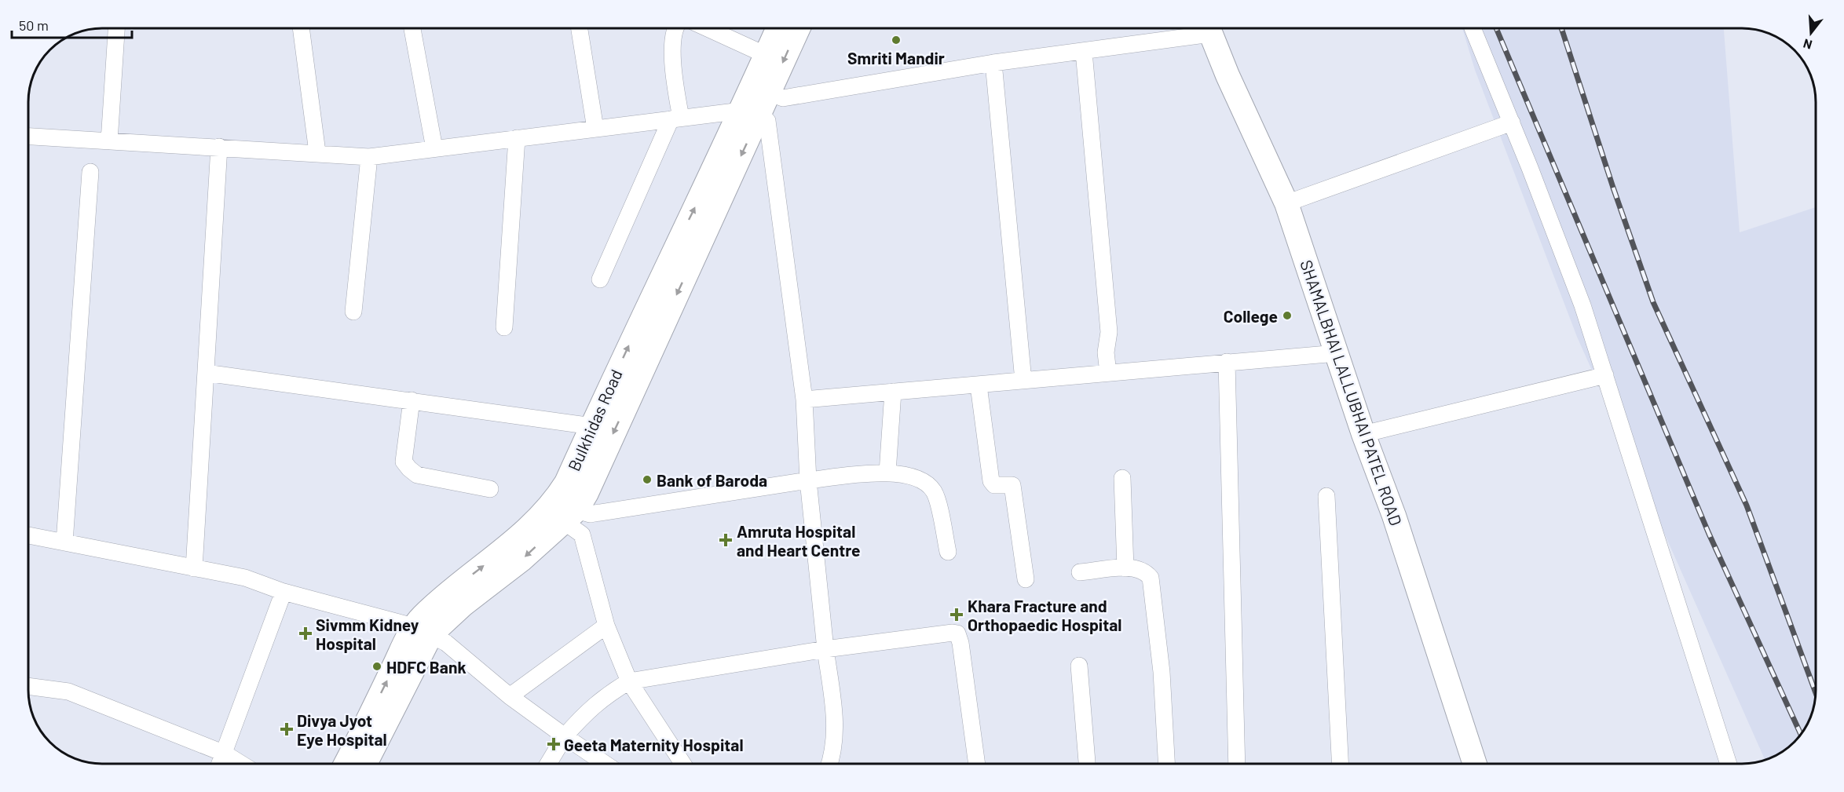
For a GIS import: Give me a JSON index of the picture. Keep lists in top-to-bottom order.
{
  "streets": {
    "street": ["SHAMALBHAI LALLUBHAI PATEL ROAD", "Bulkhidas Road"]
  },
  "places": {
    "other": [
      "Smriti Mandir",
      "College",
      "Bank of Baroda",
      "HDFC Bank"
    ],
    "health": [
      "Amruta Hospital and Heart Centre",
      "Khara Fracture and Orthopaedic Hospital",
      "Sivmm Kidney Hospital",
      "Divya Jyot Eye Hospital",
      "Geeta Maternity Hospital"
    ]
  },
  "scale_bar": "50 m",
  "north": "bottom"
}
